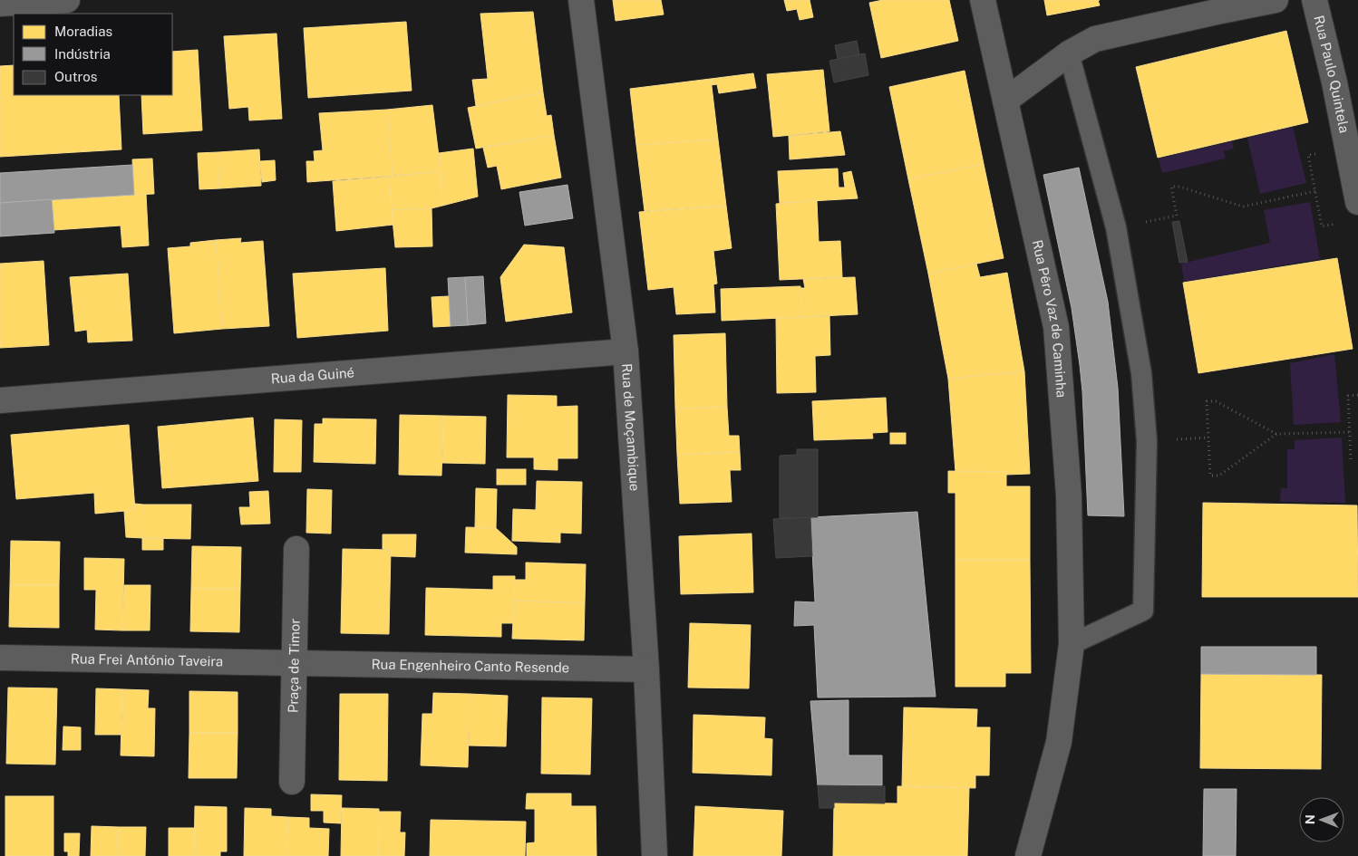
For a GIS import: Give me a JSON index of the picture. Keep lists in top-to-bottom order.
{
  "streets": {
    "street": [
      "Rua Paulo Quintela",
      "Rua Pêro Vaz de Caminha",
      "Rua da Guiné",
      "Rua de Moçambique",
      "Rua Frei António Taveira",
      "Praça de Timor",
      "Rua Engenheiro Canto Resende"
    ]
  },
  "crossings": [
    ["Rua da Guiné", "Rua de Moçambique"],
    ["Rua de Moçambique", "Rua Engenheiro Canto Resende"],
    ["Rua Frei António Taveira", "Praça de Timor"],
    ["Rua Frei António Taveira", "Rua Engenheiro Canto Resende"],
    ["Praça de Timor", "Rua Engenheiro Canto Resende"]
  ],
  "legend": ["Moradias", "Indústria", "Outros"],
  "north": "left"
}
